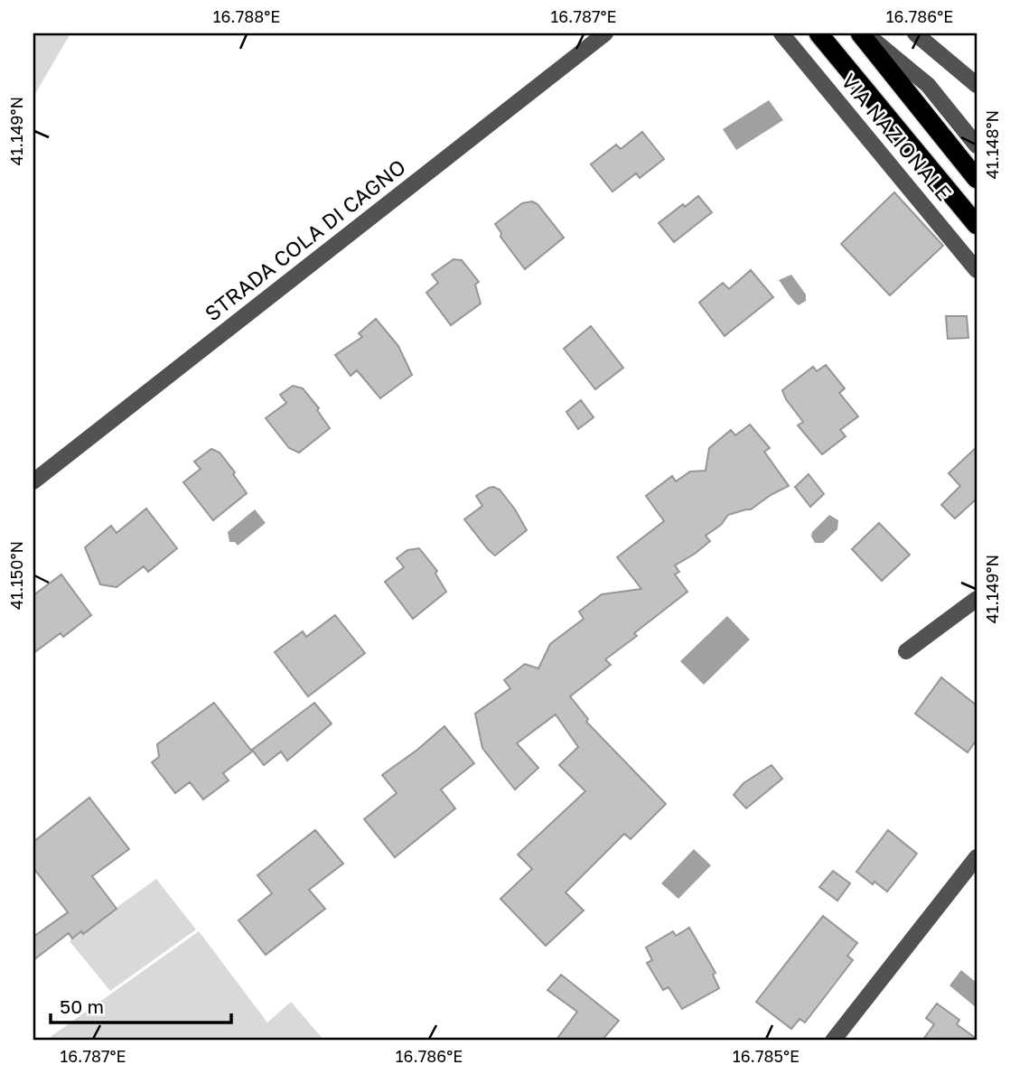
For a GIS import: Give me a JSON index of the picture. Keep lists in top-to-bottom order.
{
  "streets": {
    "street": ["VIA NAZIONALE", "STRADA COLA DI CAGNO"]
  },
  "scale_bar": "50 m",
  "coordinates": [
    "16.788°E",
    "16.787°E",
    "16.786°E",
    "41.149°N",
    "41.148°N",
    "41.150°N",
    "16.785°E"
  ]
}
